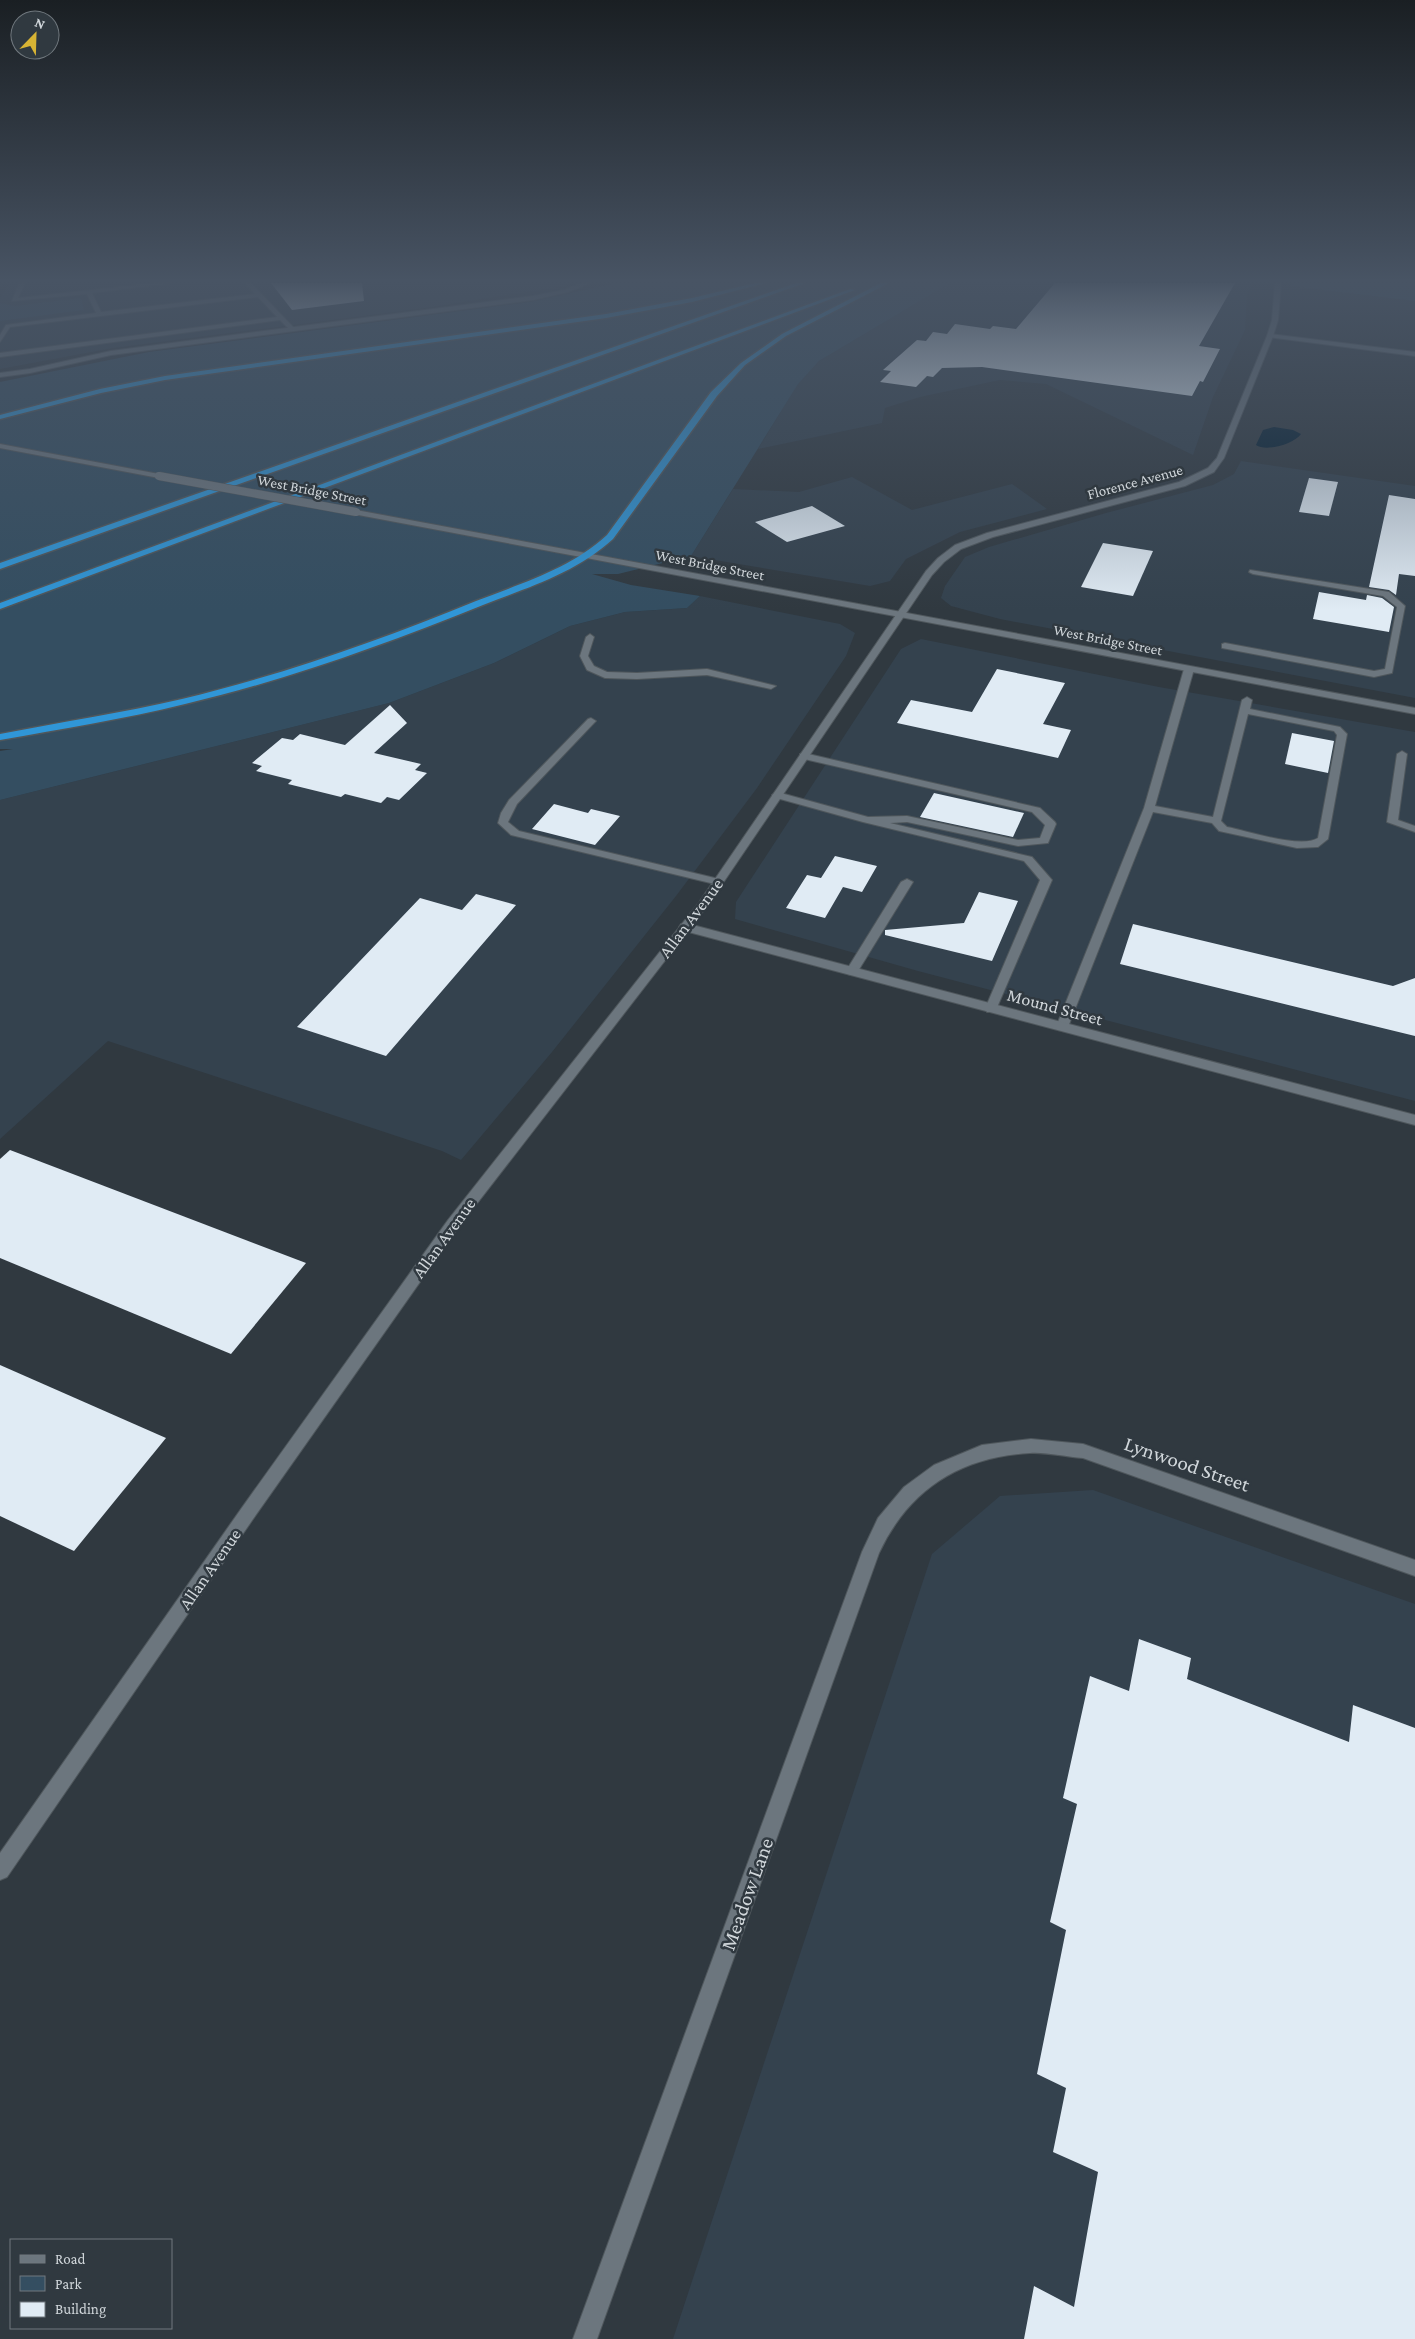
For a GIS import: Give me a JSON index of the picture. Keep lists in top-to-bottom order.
{
  "streets": {
    "street": [
      "Florence Avenue",
      "West Bridge Street",
      "Allan Avenue",
      "Mound Street",
      "Lynwood Street",
      "Meadow Lane"
    ]
  },
  "crossings": [
    ["Florence Avenue", "West Bridge Street"],
    ["Florence Avenue", "Allan Avenue"],
    ["West Bridge Street", "Allan Avenue"],
    ["Allan Avenue", "Mound Street"],
    ["Lynwood Street", "Meadow Lane"]
  ],
  "legend": ["Road", "Park", "Building"],
  "north": "top right"
}
